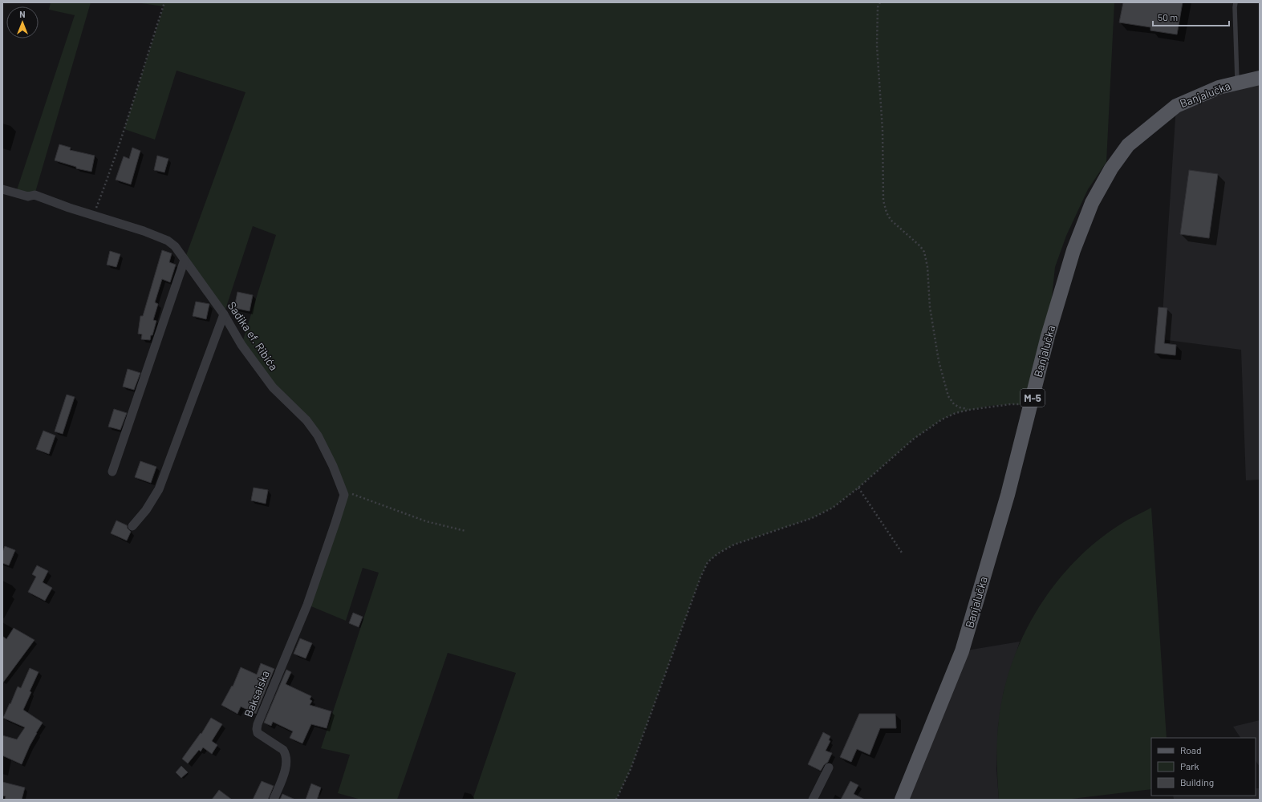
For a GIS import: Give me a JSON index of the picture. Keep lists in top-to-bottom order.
{
  "streets": {
    "main road": ["Banjalučka", "M-5"],
    "street": ["Sadika ef. Ribića", "Baksaiska"]
  },
  "crossings": [
    ["Sadika ef. Ribića", "Baksaiska"]
  ],
  "legend": ["Road", "Park", "Building"],
  "scale_bar": "50 m",
  "north": "top"
}
